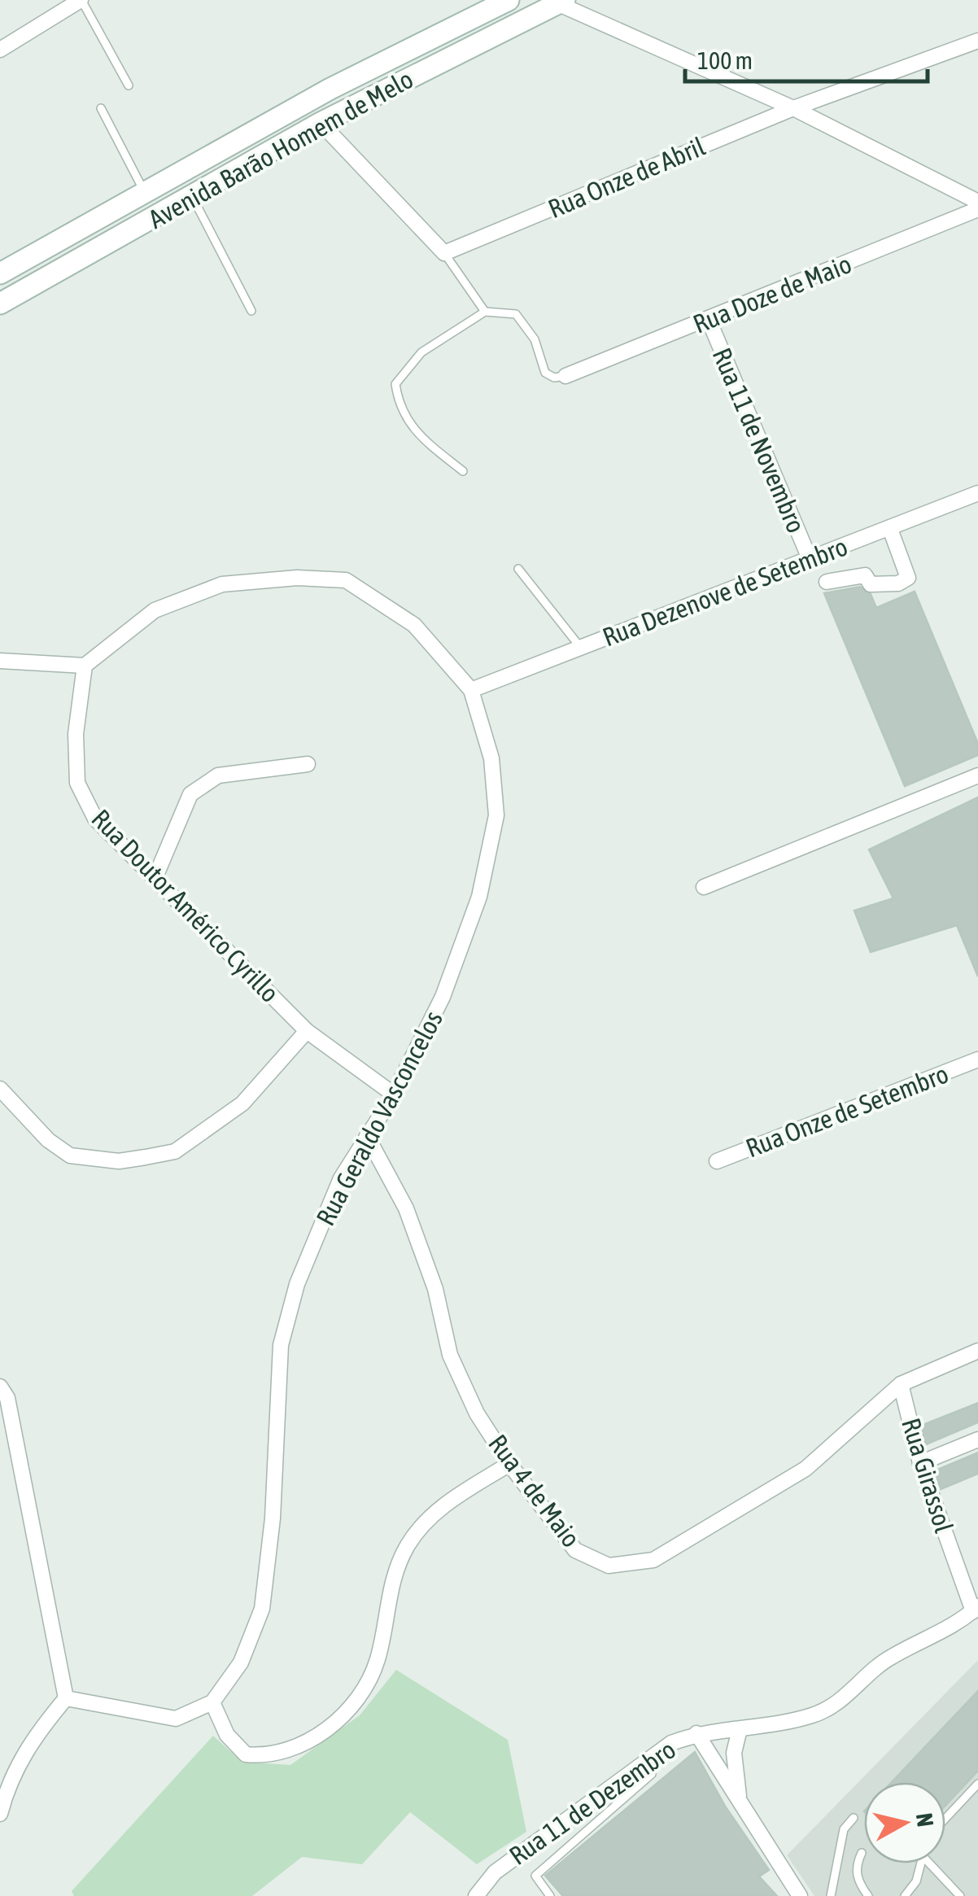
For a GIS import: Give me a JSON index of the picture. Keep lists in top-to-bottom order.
{
  "streets": {
    "main road": ["Avenida Barão Homem de Melo"],
    "street": [
      "Rua Onze de Abril",
      "Rua Doze de Maio",
      "Rua 11 de Novembro",
      "Rua Dezenove de Setembro",
      "Rua Doutor Américo Cyrillo",
      "Rua Onze de Setembro",
      "Rua Geraldo Vasconcelos",
      "Rua Girassol",
      "Rua 4 de Maio",
      "Rua 11 de Dezembro"
    ]
  },
  "crossings": [
    ["Rua Doze de Maio", "Rua 11 de Novembro"],
    ["Rua 11 de Novembro", "Rua Dezenove de Setembro"],
    ["Rua Dezenove de Setembro", "Rua Geraldo Vasconcelos"],
    ["Rua Doutor Américo Cyrillo", "Rua Geraldo Vasconcelos"],
    ["Rua Geraldo Vasconcelos", "Rua 4 de Maio"],
    ["Rua Girassol", "Rua 4 de Maio"],
    ["Rua Girassol", "Rua 11 de Dezembro"]
  ],
  "scale_bar": "100 m",
  "north": "right"
}
